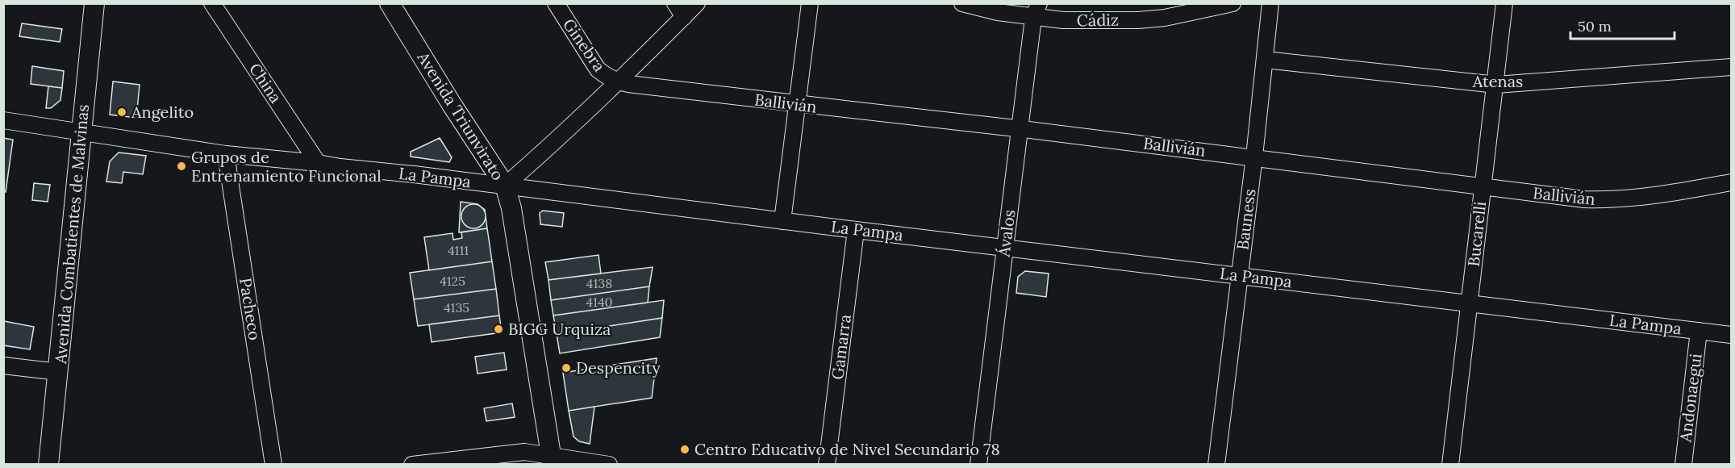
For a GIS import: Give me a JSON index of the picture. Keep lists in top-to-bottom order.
{
  "streets": {
    "main road": ["Avenida Triunvirato", "Avenida Combatientes de Malvinas"],
    "street": [
      "Cádiz",
      "Ginebra",
      "Atenas",
      "China",
      "Ballivián",
      "La Pampa",
      "Bauness",
      "Ávalos",
      "Bucarelli",
      "Pacheco",
      "Gamarra",
      "Andonaegui"
    ]
  },
  "crossings": [
    ["Cádiz", "Ávalos"],
    ["Ginebra", "Ballivián"],
    ["Atenas", "Bauness"],
    ["Atenas", "Bucarelli"],
    ["China", "La Pampa"],
    ["Ballivián", "Bauness"],
    ["Ballivián", "Ávalos"],
    ["Ballivián", "Bucarelli"],
    ["Avenida Triunvirato", "La Pampa"],
    ["La Pampa", "Bauness"],
    ["La Pampa", "Ávalos"],
    ["La Pampa", "Avenida Combatientes de Malvinas"],
    ["La Pampa", "Bucarelli"],
    ["La Pampa", "Pacheco"],
    ["La Pampa", "Gamarra"],
    ["La Pampa", "Andonaegui"]
  ],
  "places": [
    "Angelito",
    "Grupos de Entrenamiento Funcional",
    "BIGG Urquiza",
    "Despencity",
    "Centro Educativo de Nivel Secundario 78"
  ],
  "house_numbers": [
    "4111",
    "4125",
    "4138",
    "4140",
    "4135"
  ],
  "scale_bar": "50 m"
}
